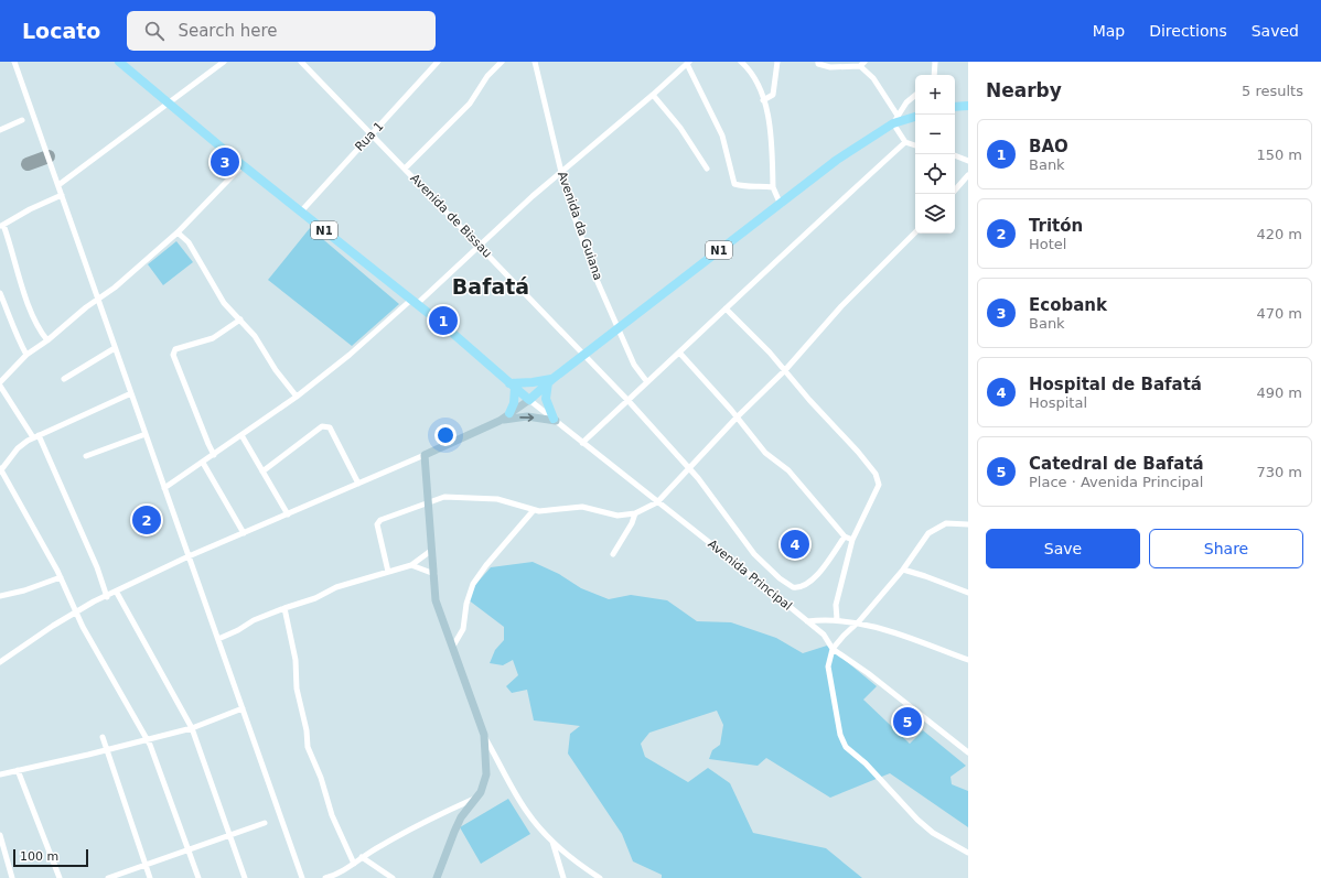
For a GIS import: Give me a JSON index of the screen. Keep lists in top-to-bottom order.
{
  "streets": {
    "main road": ["N1"],
    "street": [
      "Rua 1",
      "Avenida de Bissau",
      "Avenida da Guiana",
      "Avenida Principal"
    ]
  },
  "crossings": [
    ["Rua 1", "Avenida de Bissau"],
    ["Rua 1", "N1"],
    ["Avenida de Bissau", "N1"],
    ["Avenida da Guiana", "N1"],
    ["N1", "Avenida Principal"]
  ],
  "districts": ["Bafatá"],
  "scale_bar": "100 m",
  "page": {
    "header": "Locato",
    "search": "Search here",
    "nav": ["Map", "Directions", "Saved"],
    "heading": ["Nearby", "5 results"],
    "map_buttons": ["+", "−"],
    "list": [
      {
        "mark": "1",
        "name": "BAO",
        "note": "Bank",
        "value": "150 m"
      },
      {
        "mark": "2",
        "name": "Tritón",
        "note": "Hotel",
        "value": "420 m"
      },
      {
        "mark": "3",
        "name": "Ecobank",
        "note": "Bank",
        "value": "470 m"
      },
      {
        "mark": "4",
        "name": "Hospital de Bafatá",
        "note": "Hospital",
        "value": "490 m"
      },
      {
        "mark": "5",
        "name": "Catedral de Bafatá",
        "note": "Place · Avenida Principal",
        "value": "730 m"
      }
    ],
    "pins": [
      "3",
      "1",
      "2",
      "4",
      "5"
    ],
    "buttons": ["Save", "Share"],
    "scale": "100 m"
  }
}
